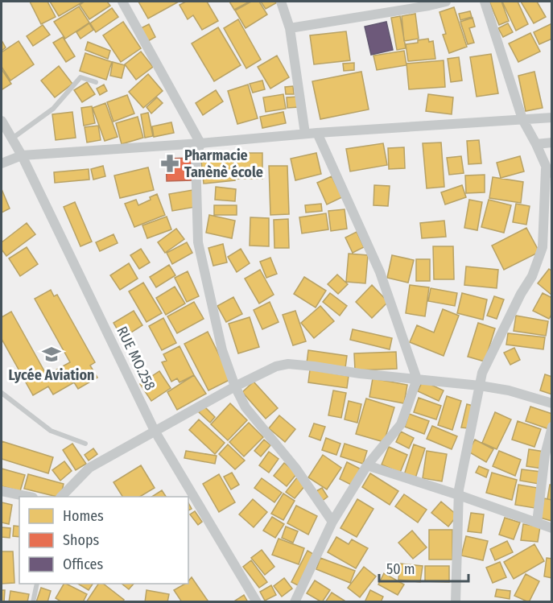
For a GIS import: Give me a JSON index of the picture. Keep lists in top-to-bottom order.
{
  "streets": {
    "street": ["RUE MO.258"]
  },
  "places": {
    "pharmacy": ["Pharmacie Tanènè école"],
    "school or university": ["Lycée Aviation"]
  },
  "legend": ["Homes", "Shops", "Offices"],
  "scale_bar": "50 m"
}
